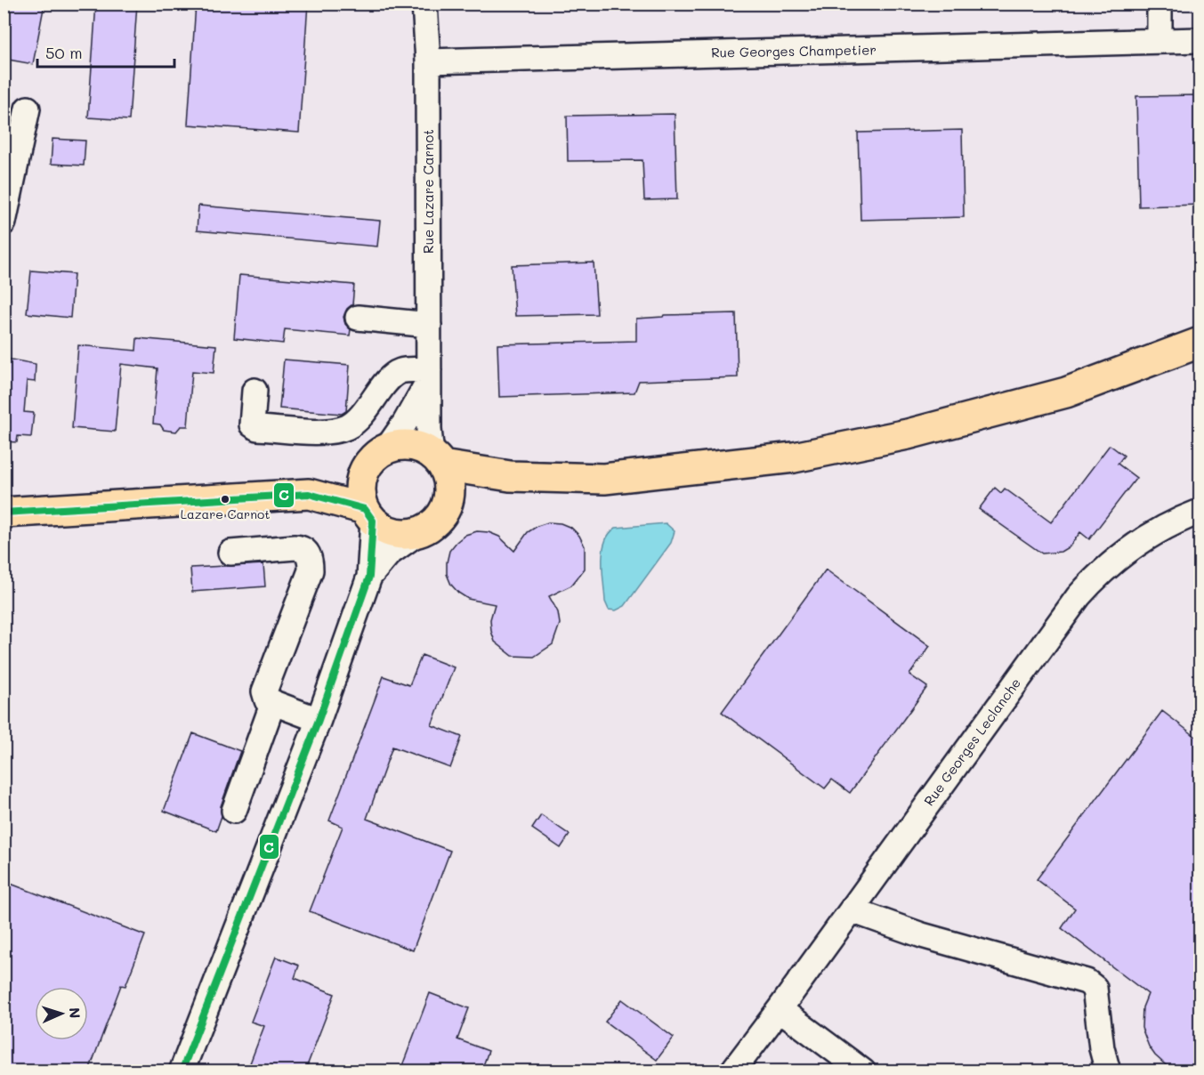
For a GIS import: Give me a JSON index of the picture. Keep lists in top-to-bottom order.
{
  "streets": {
    "street": ["Rue Georges Champetier", "Rue Lazare Carnot", "Rue Georges Leclanche"]
  },
  "crossings": [
    ["Rue Georges Champetier", "Rue Lazare Carnot"]
  ],
  "places": ["Lazare Carnot"],
  "lines": ["transit line C"],
  "scale_bar": "50 m",
  "north": "right"
}
